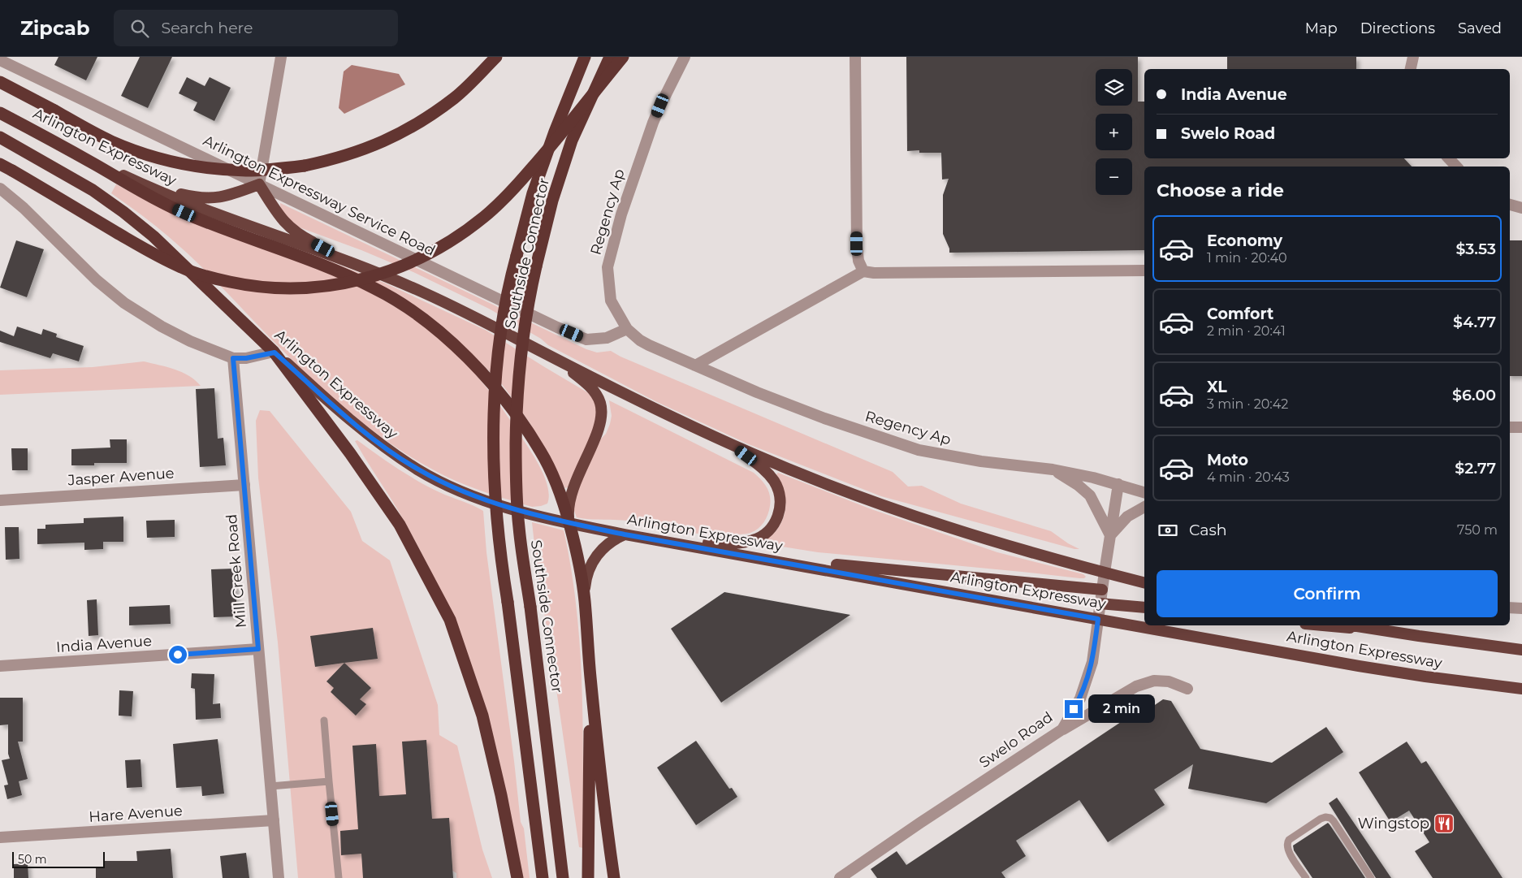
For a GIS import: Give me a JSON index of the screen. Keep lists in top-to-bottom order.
{
  "streets": {
    "highway": ["Arlington Expressway", "Southside Connector"],
    "street": [
      "Arlington Expressway Service Road",
      "Regency Ap",
      "Jasper Avenue",
      "Mill Creek Road",
      "India Avenue",
      "Swelo Road",
      "Hare Avenue"
    ]
  },
  "crossings": [
    ["Arlington Expressway", "Swelo Road"],
    ["Arlington Expressway Service Road", "Regency Ap"],
    ["Regency Ap", "Swelo Road"],
    ["Jasper Avenue", "Mill Creek Road"],
    ["Mill Creek Road", "India Avenue"],
    ["Mill Creek Road", "Hare Avenue"]
  ],
  "places": {
    "restaurant": ["Wingstop"]
  },
  "scale_bar": "50 m",
  "page": {
    "header": "Zipcab",
    "search": "Search here",
    "nav": ["Map", "Directions", "Saved"],
    "map_buttons": ["+", "−"],
    "banner": ["India Avenue", "Swelo Road"],
    "heading": "Choose a ride",
    "list": [
      {
        "name": "Economy",
        "note": "1 min · 20:40",
        "value": "$3.53"
      },
      {
        "name": "Comfort",
        "note": "2 min · 20:41",
        "value": "$4.77"
      },
      {
        "name": "XL",
        "note": "3 min · 20:42",
        "value": "$6.00"
      },
      {
        "name": "Moto",
        "note": "4 min · 20:43",
        "value": "$2.77"
      }
    ],
    "pay": ["Cash", "750 m"],
    "buttons": "Confirm",
    "bubble": "2 min",
    "scale": "50 m"
  }
}
